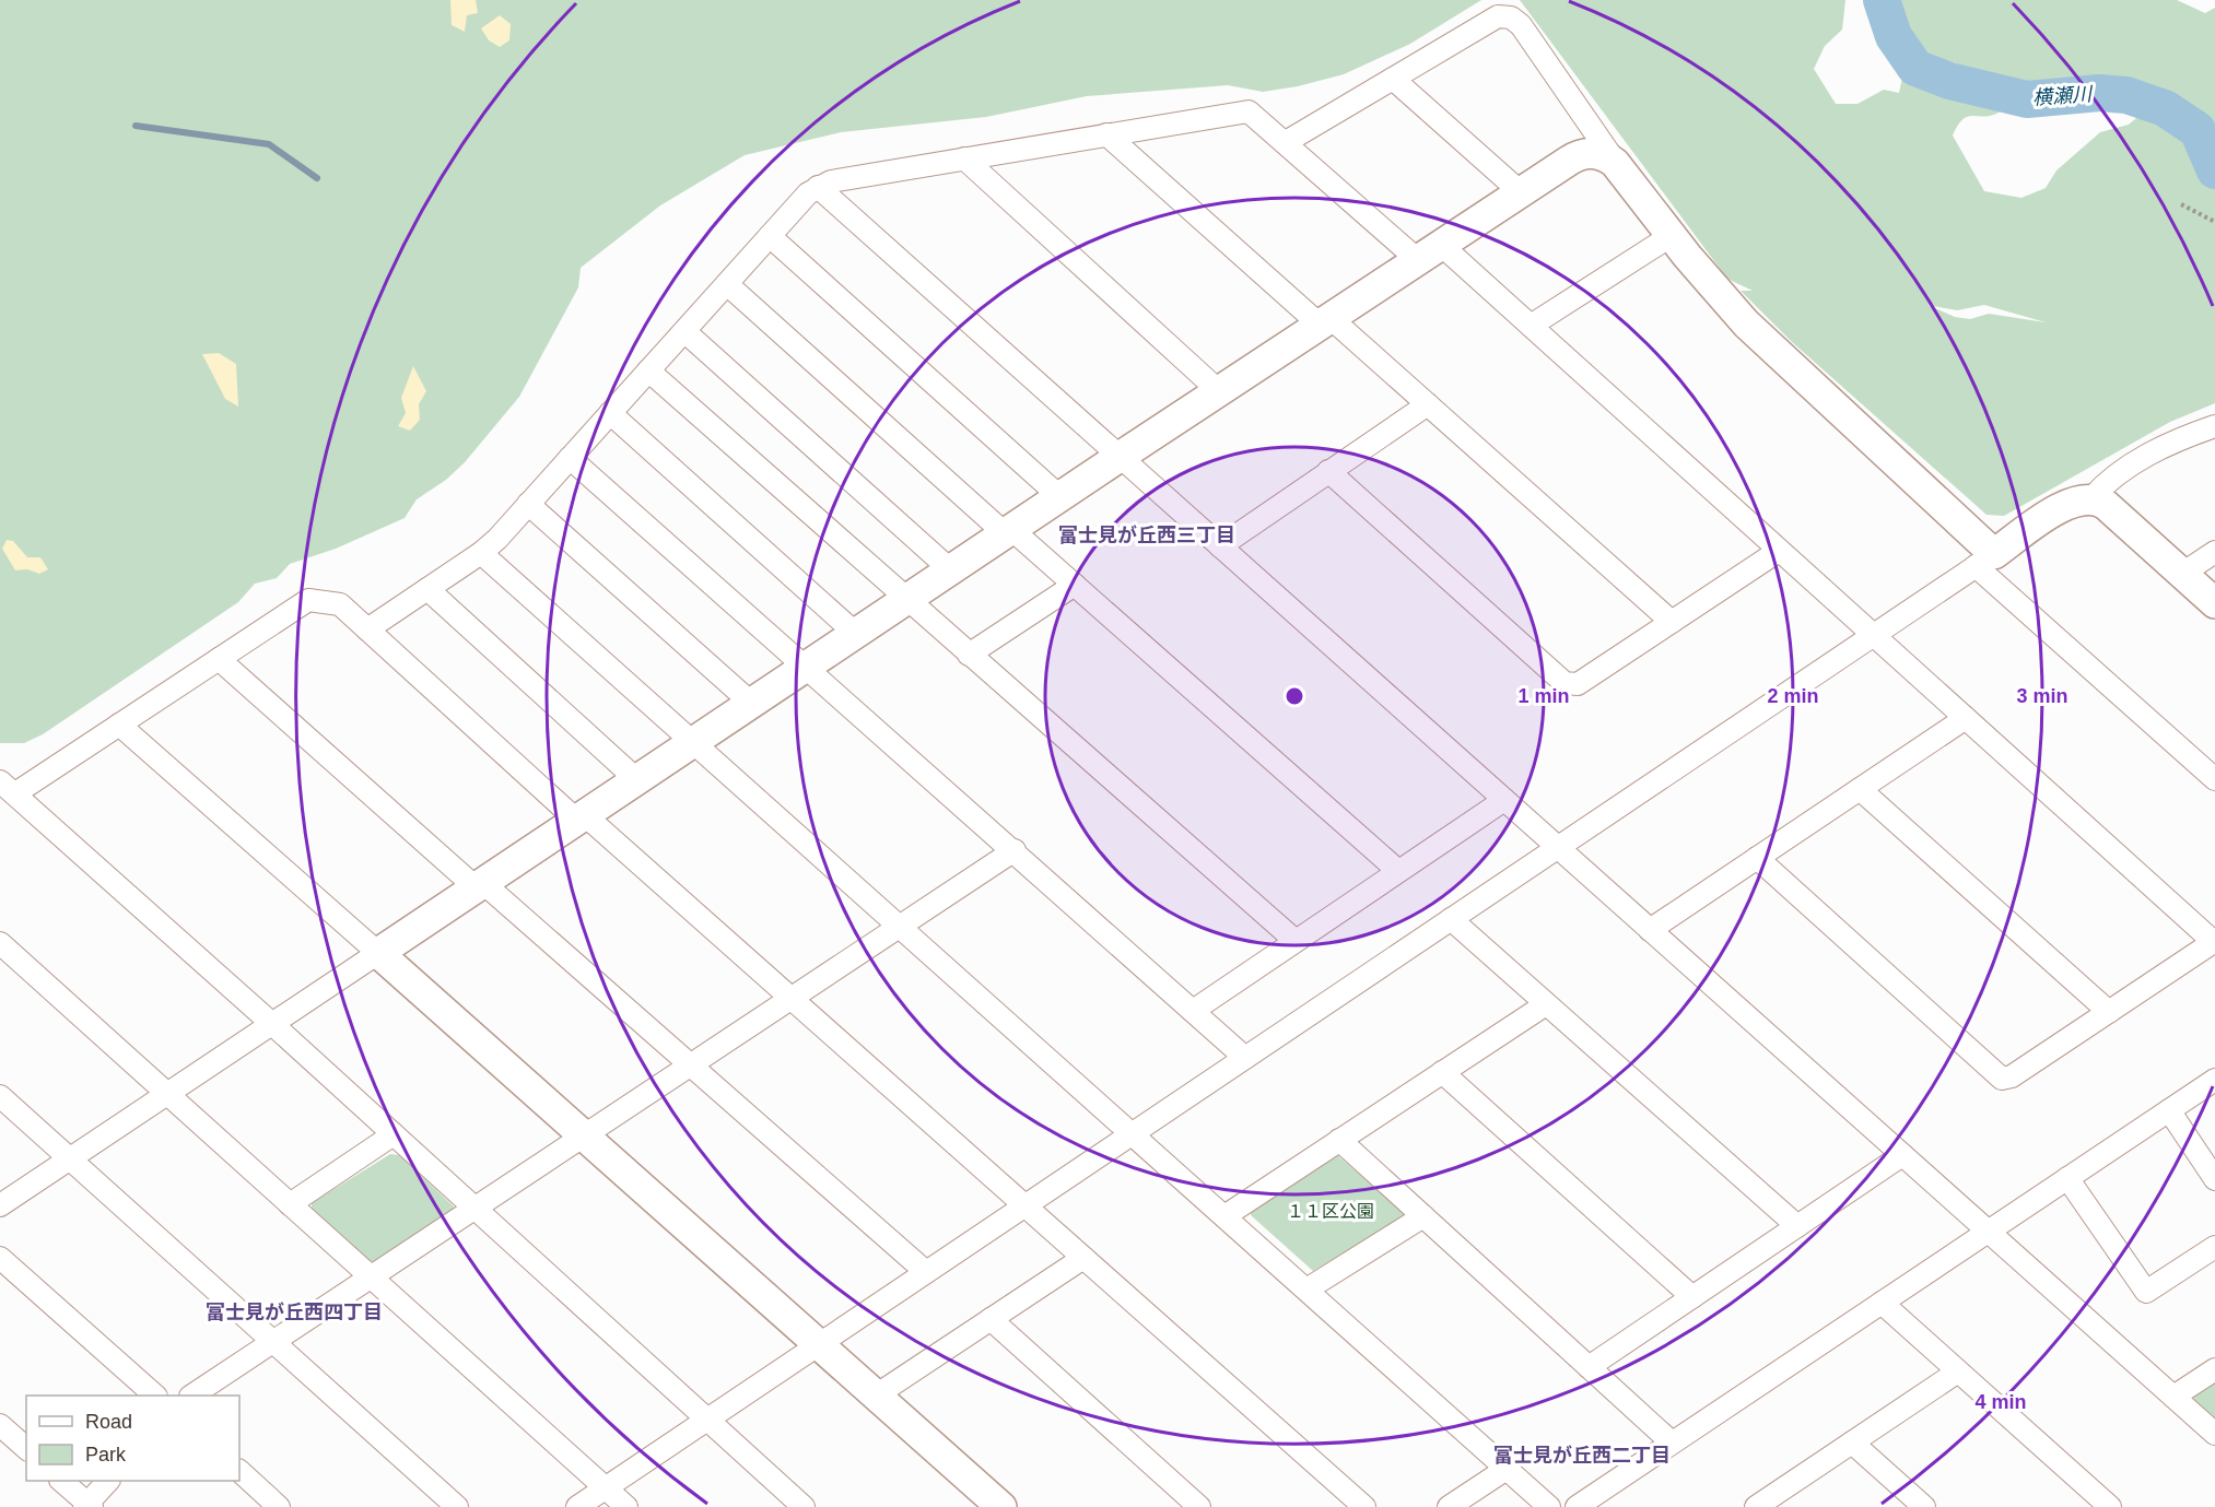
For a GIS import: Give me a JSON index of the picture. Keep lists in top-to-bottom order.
{
  "districts": ["富士見が丘西三丁目", "富士見が丘西四丁目", "富士見が丘西二丁目"],
  "water": ["横瀬川"],
  "parks": ["１１区公園"],
  "legend": ["Road", "Park"],
  "rings": [
    "1 min",
    "2 min",
    "3 min",
    "4 min"
  ]
}
